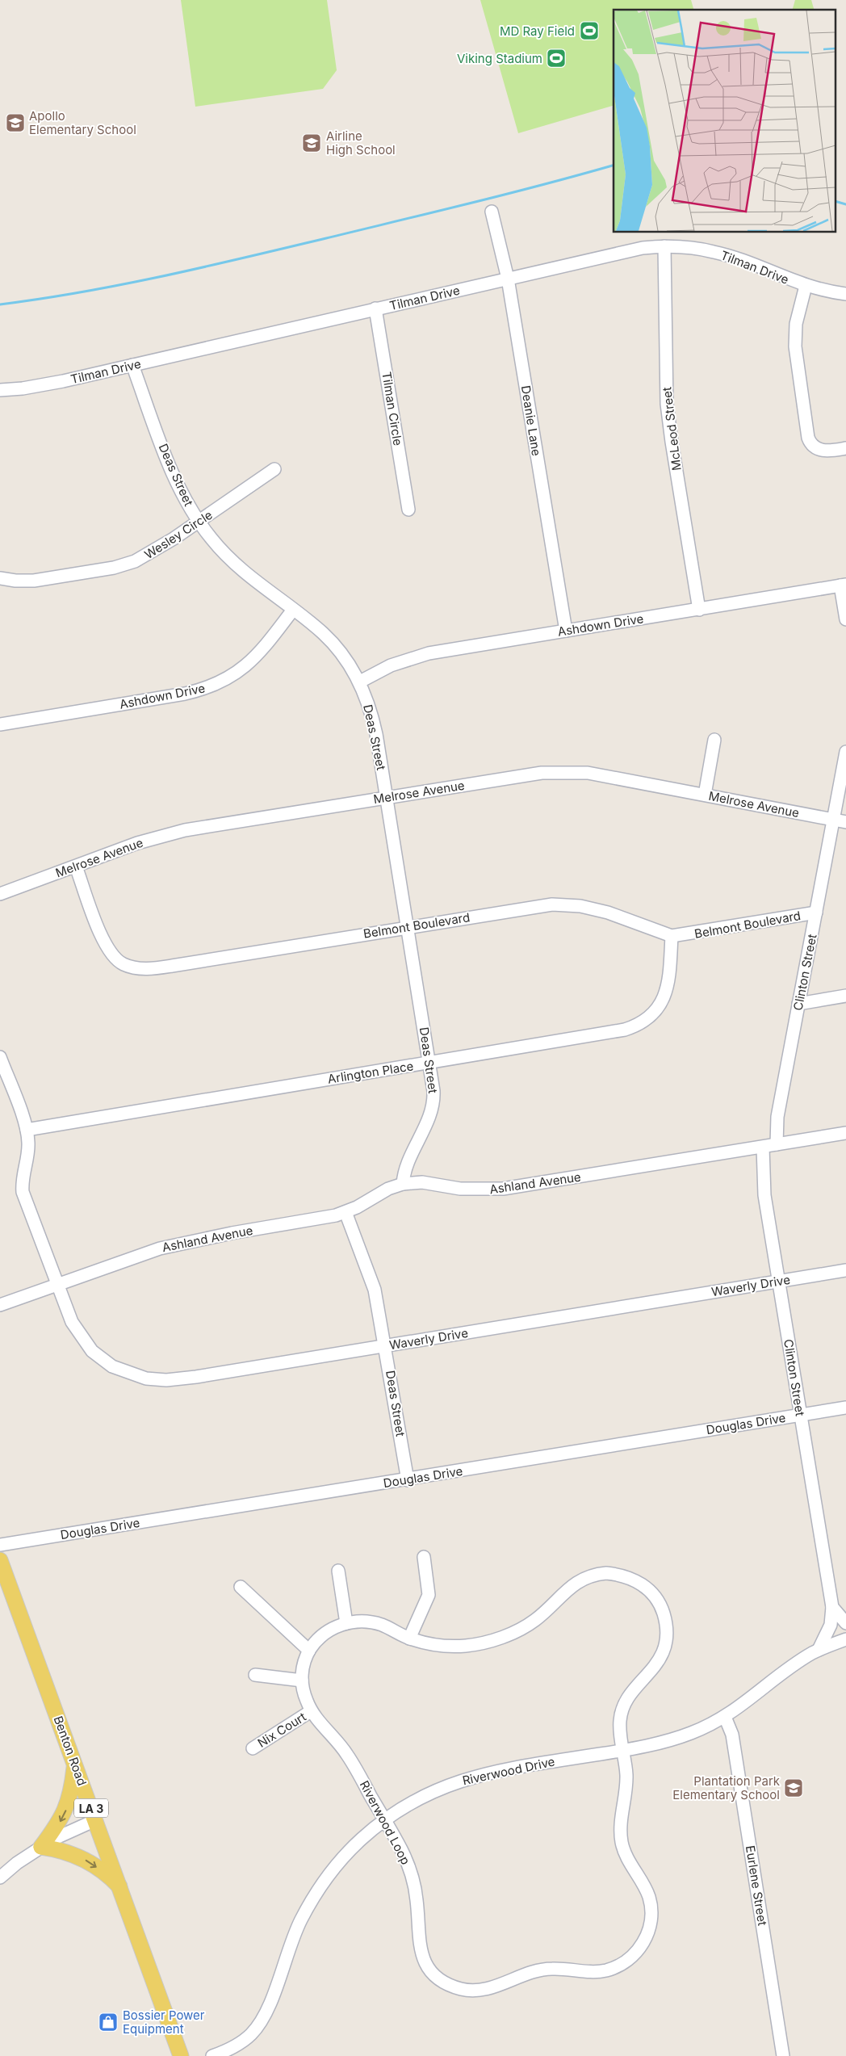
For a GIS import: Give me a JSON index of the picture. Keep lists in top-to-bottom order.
{
  "streets": {
    "main road": ["Benton Road", "LA 3"],
    "street": [
      "Tilman Drive",
      "Tilman Circle",
      "Deanie Lane",
      "McLeod Street",
      "Deas Street",
      "Wesley Circle",
      "Ashdown Drive",
      "Melrose Avenue",
      "Belmont Boulevard",
      "Clinton Street",
      "Arlington Place",
      "Ashland Avenue",
      "Waverly Drive",
      "Douglas Drive",
      "Nix Court",
      "Riverwood Drive",
      "Riverwood Loop",
      "Eurlene Street"
    ]
  },
  "crossings": [
    ["Tilman Drive", "Tilman Circle"],
    ["Tilman Drive", "Deanie Lane"],
    ["Tilman Drive", "McLeod Street"],
    ["Tilman Drive", "Deas Street"],
    ["Deanie Lane", "Ashdown Drive"],
    ["McLeod Street", "Ashdown Drive"],
    ["Deas Street", "Wesley Circle"],
    ["Deas Street", "Ashdown Drive"],
    ["Deas Street", "Melrose Avenue"],
    ["Deas Street", "Belmont Boulevard"],
    ["Deas Street", "Arlington Place"],
    ["Deas Street", "Ashland Avenue"],
    ["Deas Street", "Waverly Drive"],
    ["Deas Street", "Douglas Drive"],
    ["Melrose Avenue", "Belmont Boulevard"],
    ["Melrose Avenue", "Clinton Street"],
    ["Belmont Boulevard", "Clinton Street"],
    ["Belmont Boulevard", "Arlington Place"],
    ["Clinton Street", "Ashland Avenue"],
    ["Clinton Street", "Waverly Drive"],
    ["Clinton Street", "Douglas Drive"],
    ["Clinton Street", "Riverwood Drive"],
    ["Arlington Place", "Waverly Drive"],
    ["Ashland Avenue", "Waverly Drive"],
    ["Nix Court", "Riverwood Loop"],
    ["Riverwood Drive", "Riverwood Loop"],
    ["Riverwood Drive", "Eurlene Street"]
  ],
  "places": {
    "sports": ["MD Ray Field", "Viking Stadium"],
    "school or university": ["Apollo Elementary School", "Airline High School", "Plantation Park Elementary School"],
    "shop": ["Bossier Power Equipment"]
  }
}
